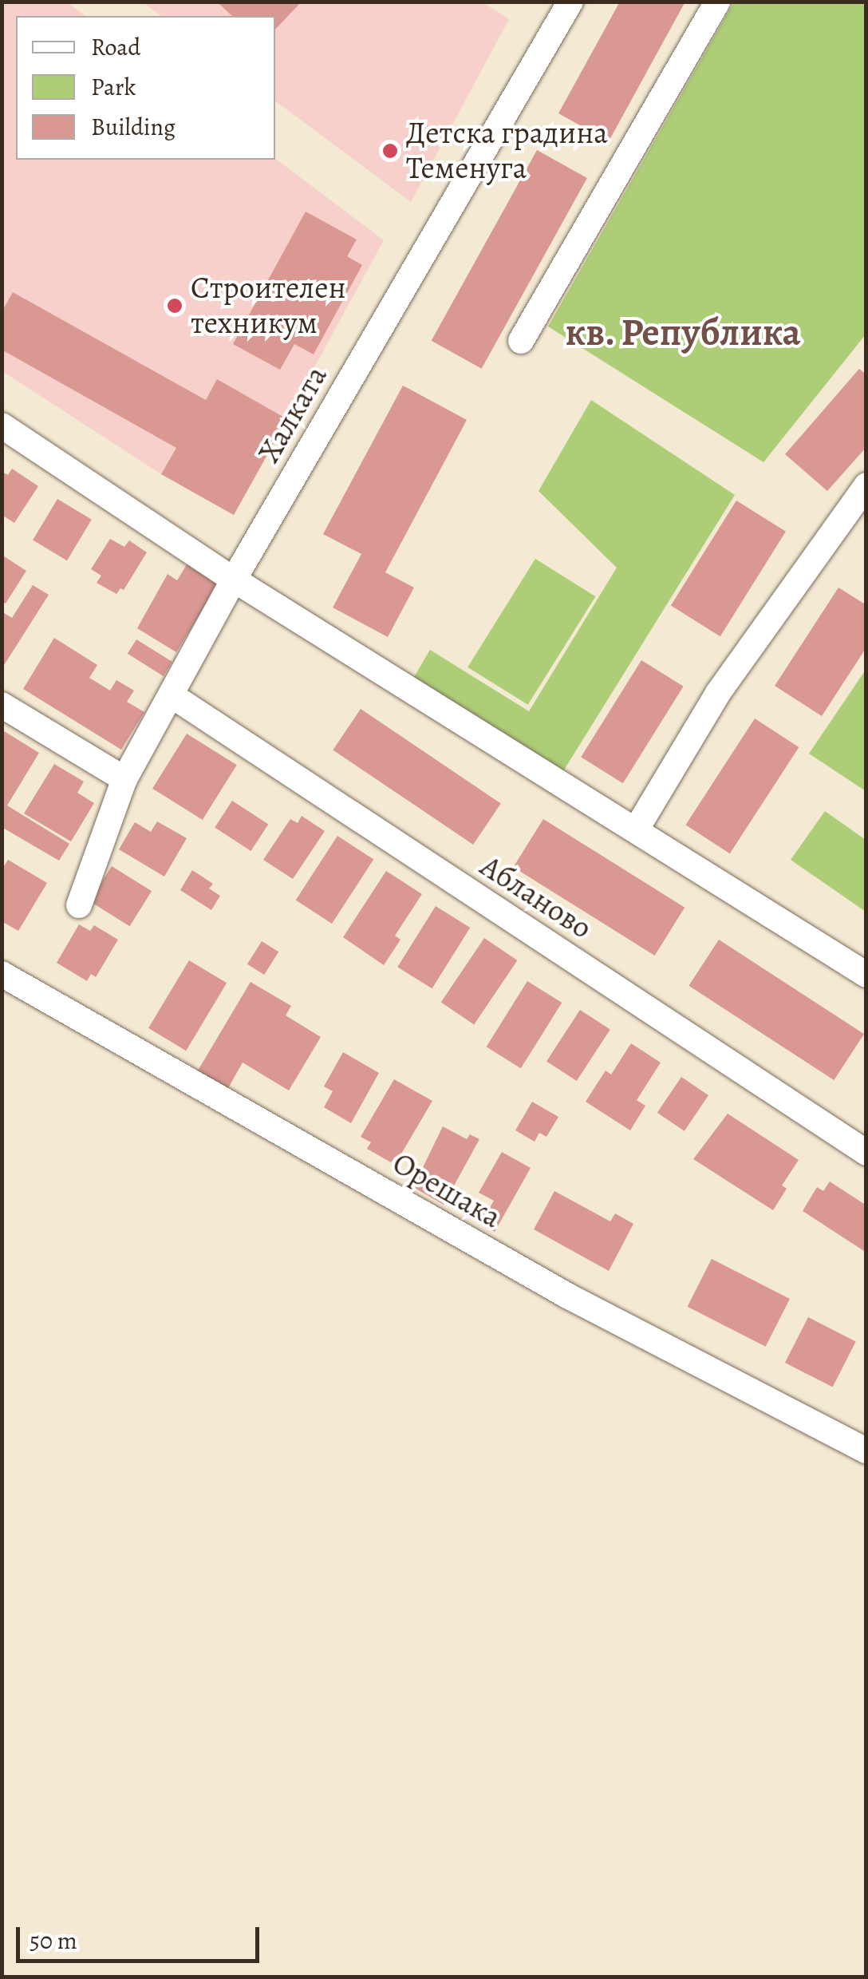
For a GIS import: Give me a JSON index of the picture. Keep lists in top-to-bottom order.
{
  "streets": {
    "street": ["Халката", "Абланово", "Орешака"]
  },
  "crossings": [
    ["Халката", "Абланово"]
  ],
  "districts": ["кв. Република"],
  "places": ["Детска градина Теменуга", "Строителен техникум"],
  "legend": ["Road", "Park", "Building"],
  "scale_bar": "50 m"
}
